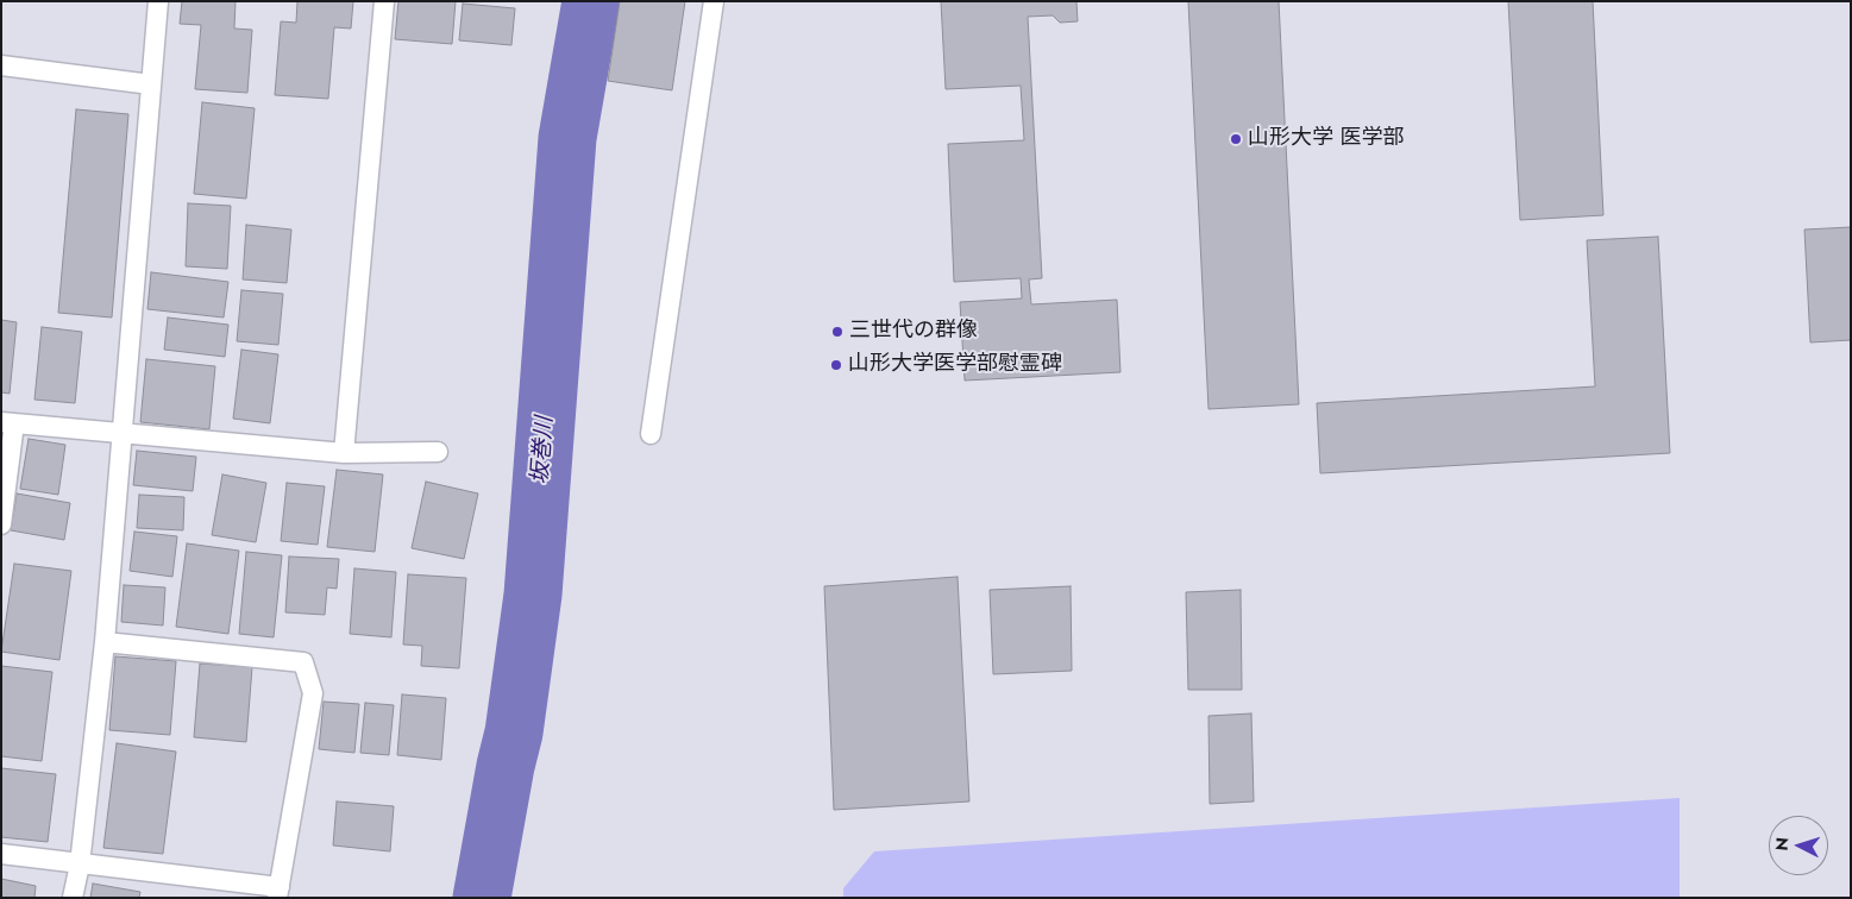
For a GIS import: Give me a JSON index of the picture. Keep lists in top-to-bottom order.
{
  "water": ["坂巻川"],
  "places": ["山形大学 医学部", "三世代の群像", "山形大学医学部慰霊碑"],
  "north": "left"
}
